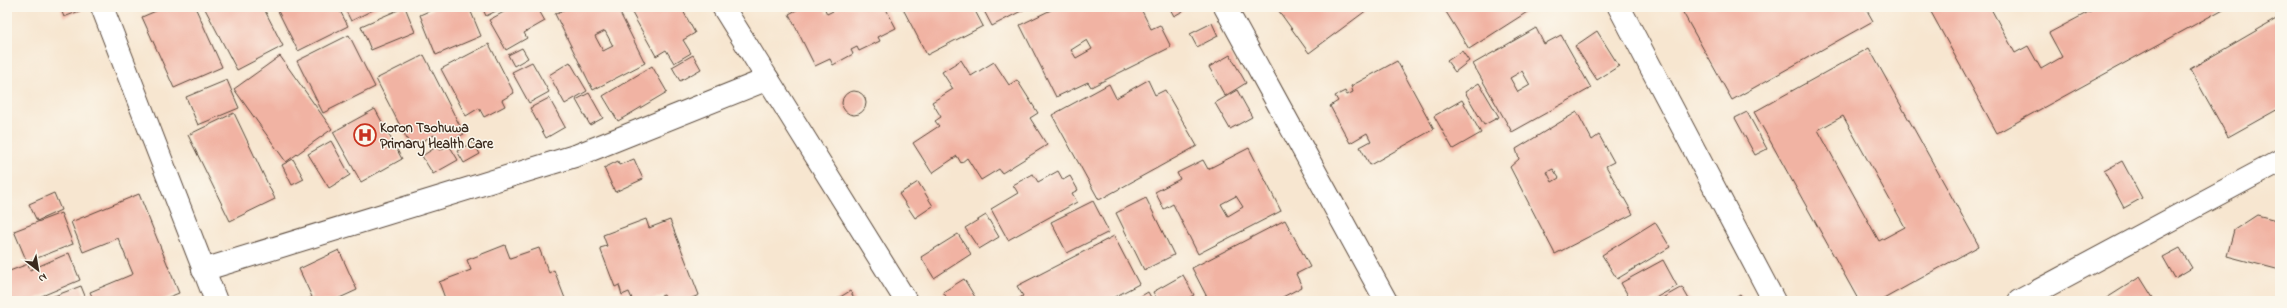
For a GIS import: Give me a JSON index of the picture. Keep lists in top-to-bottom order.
{
  "places": {
    "hospital": ["Koron Tsohuwa Primary Health Care"]
  },
  "north": "bottom right"
}
